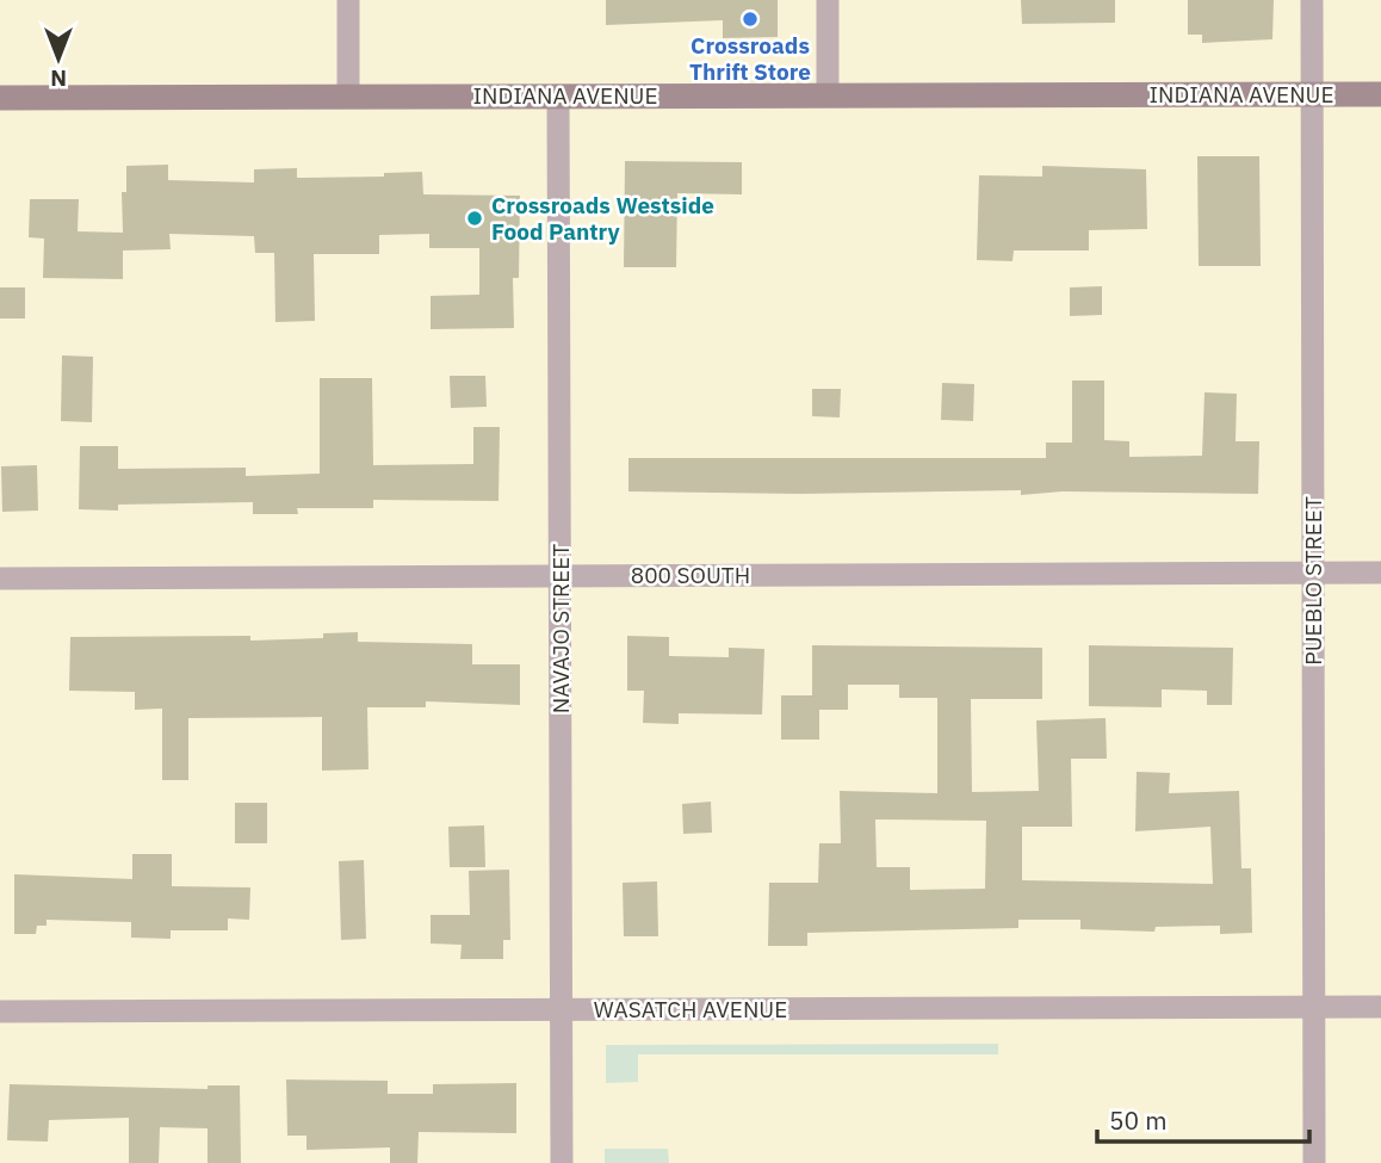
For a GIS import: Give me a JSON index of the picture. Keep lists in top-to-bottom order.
{
  "streets": {
    "street": [
      "INDIANA AVENUE",
      "800 SOUTH",
      "PUEBLO STREET",
      "NAVAJO STREET",
      "WASATCH AVENUE"
    ]
  },
  "crossings": [
    ["INDIANA AVENUE", "PUEBLO STREET"],
    ["INDIANA AVENUE", "NAVAJO STREET"],
    ["800 SOUTH", "PUEBLO STREET"],
    ["800 SOUTH", "NAVAJO STREET"],
    ["PUEBLO STREET", "WASATCH AVENUE"],
    ["NAVAJO STREET", "WASATCH AVENUE"]
  ],
  "places": ["Crossroads Thrift Store", "Crossroads Westside Food Pantry"],
  "scale_bar": "50 m",
  "north": "bottom"
}
